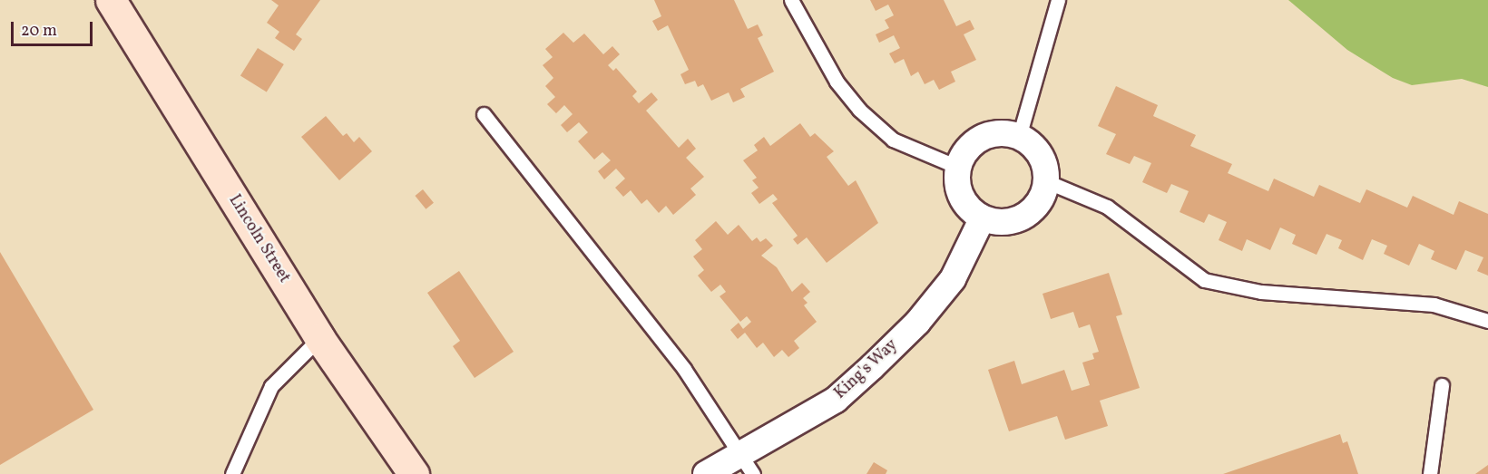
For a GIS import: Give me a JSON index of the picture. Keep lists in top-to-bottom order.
{
  "streets": {
    "street": ["Lincoln Street", "King's Way"]
  },
  "scale_bar": "20 m"
}
